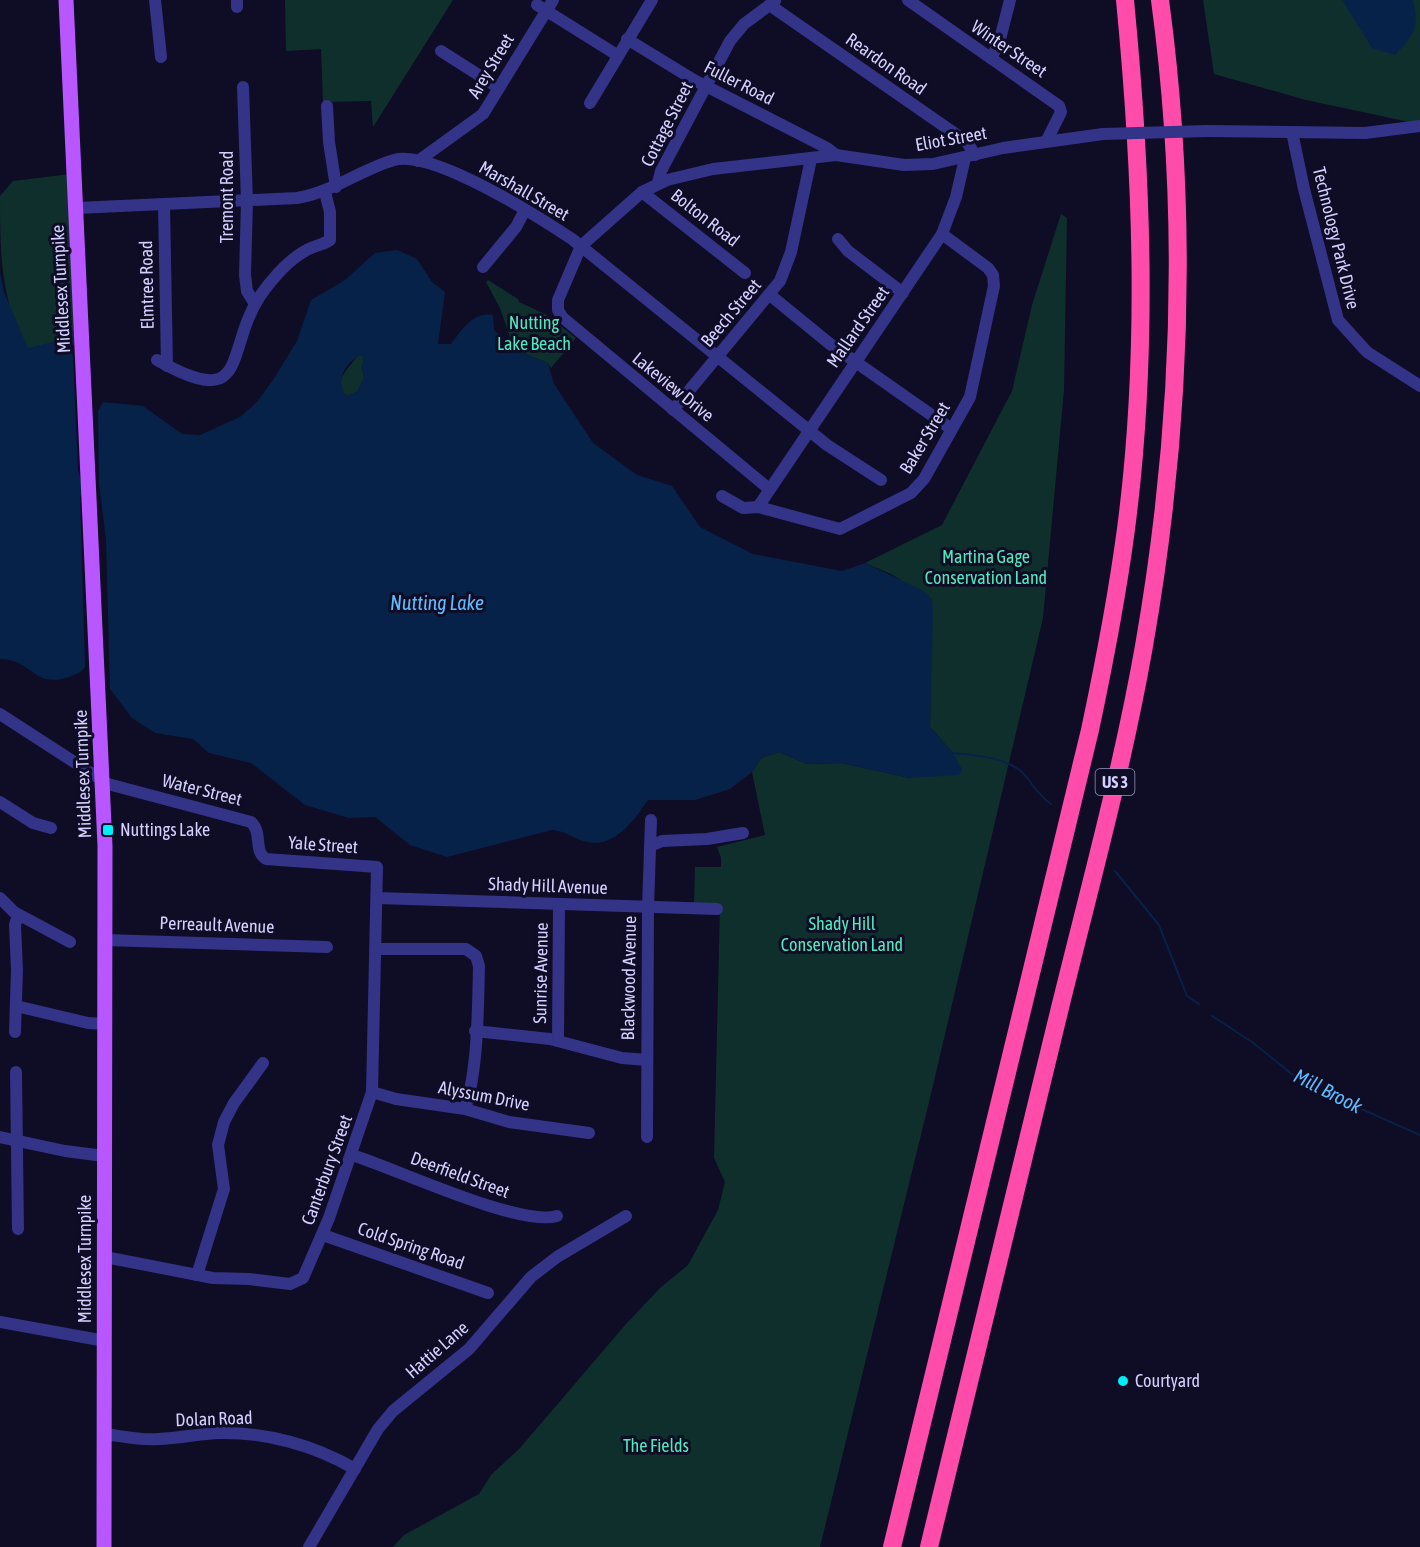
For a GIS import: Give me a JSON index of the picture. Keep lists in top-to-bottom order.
{
  "streets": {
    "highway": ["US 3"],
    "main road": ["Middlesex Turnpike"],
    "street": [
      "Winter Street",
      "Reardon Road",
      "Arey Street",
      "Fuller Road",
      "Cottage Street",
      "Eliot Street",
      "Marshall Street",
      "Tremont Road",
      "Bolton Road",
      "Technology Park Drive",
      "Elmtree Road",
      "Beech Street",
      "Mallard Street",
      "Lakeview Drive",
      "Baker Street",
      "Water Street",
      "Yale Street",
      "Shady Hill Avenue",
      "Perreault Avenue",
      "Sunrise Avenue",
      "Blackwood Avenue",
      "Alyssum Drive",
      "Canterbury Street",
      "Deerfield Street",
      "Cold Spring Road",
      "Hattie Lane",
      "Dolan Road"
    ]
  },
  "crossings": [
    ["Winter Street", "Eliot Street"],
    ["Reardon Road", "Cottage Street"],
    ["Reardon Road", "Eliot Street"],
    ["Reardon Road", "Mallard Street"],
    ["Arey Street", "Marshall Street"],
    ["Fuller Road", "Cottage Street"],
    ["Fuller Road", "Eliot Street"],
    ["Cottage Street", "Eliot Street"],
    ["Eliot Street", "Marshall Street"],
    ["Eliot Street", "Bolton Road"],
    ["Eliot Street", "Technology Park Drive"],
    ["Eliot Street", "Beech Street"],
    ["Eliot Street", "Mallard Street"],
    ["Eliot Street", "Lakeview Drive"],
    ["Marshall Street", "Tremont Road"],
    ["Marshall Street", "Elmtree Road"],
    ["Marshall Street", "Middlesex Turnpike"],
    ["Marshall Street", "Beech Street"],
    ["Marshall Street", "Mallard Street"],
    ["Tremont Road", "Elmtree Road"],
    ["Middlesex Turnpike", "Water Street"],
    ["Middlesex Turnpike", "Perreault Avenue"],
    ["Middlesex Turnpike", "Canterbury Street"],
    ["Middlesex Turnpike", "Dolan Road"],
    ["Beech Street", "Lakeview Drive"],
    ["Mallard Street", "Lakeview Drive"],
    ["Mallard Street", "Baker Street"],
    ["Water Street", "Yale Street"],
    ["Yale Street", "Canterbury Street"],
    ["Shady Hill Avenue", "Sunrise Avenue"],
    ["Shady Hill Avenue", "Blackwood Avenue"],
    ["Shady Hill Avenue", "Canterbury Street"],
    ["Alyssum Drive", "Canterbury Street"],
    ["Canterbury Street", "Deerfield Street"],
    ["Canterbury Street", "Cold Spring Road"],
    ["Hattie Lane", "Dolan Road"]
  ],
  "water": ["Nutting Lake", "Mill Brook"],
  "parks": [
    "Nutting Lake Beach",
    "Martina Gage Conservation Land",
    "Shady Hill Conservation Land",
    "The Fields"
  ],
  "places": {
    "transit": ["Nuttings Lake"],
    "other": ["Courtyard"]
  }
}
